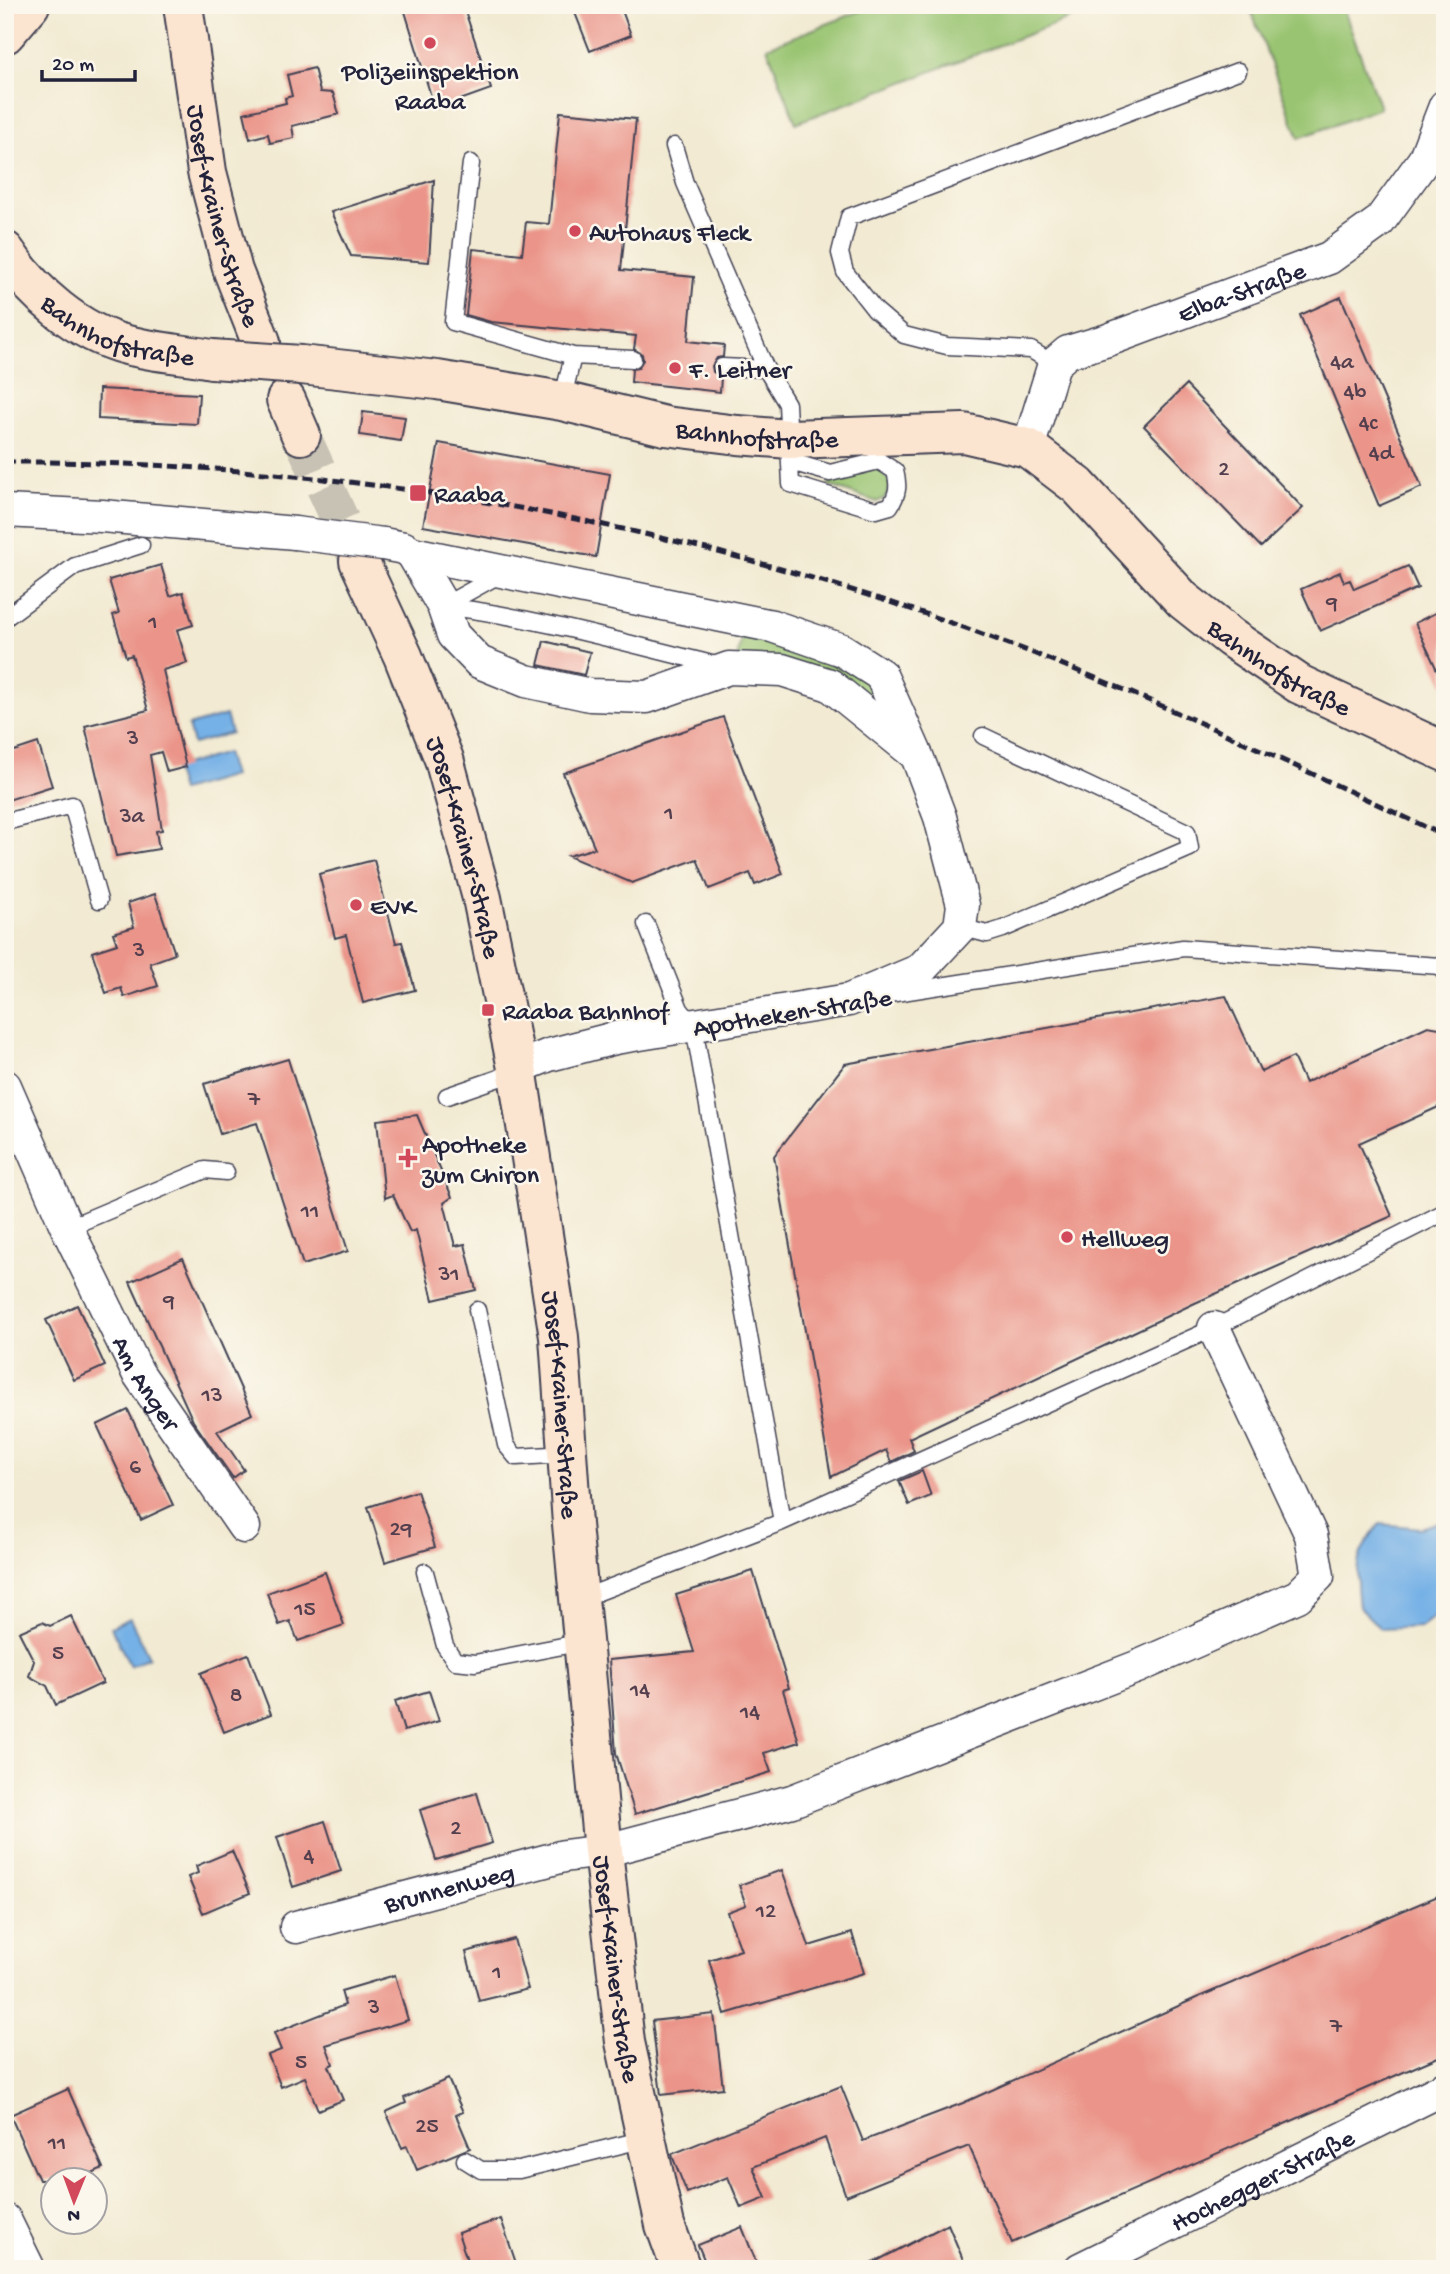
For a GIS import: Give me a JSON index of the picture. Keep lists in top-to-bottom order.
{
  "streets": {
    "main road": ["Josef-Krainer-Straße", "Bahnhofstraße"],
    "street": [
      "Elba-Straße",
      "Apotheken-Straße",
      "Am Anger",
      "Brunnenweg",
      "Hochegger-Straße"
    ]
  },
  "crossings": [
    ["Josef-Krainer-Straße", "Apotheken-Straße"],
    ["Josef-Krainer-Straße", "Brunnenweg"]
  ],
  "places": {
    "other": [
      "Polizeiinspektion Raaba",
      "Autohaus Fleck",
      "F. Leitner",
      "EVK",
      "Hellweg"
    ],
    "transit": ["Raaba", "Raaba Bahnhof"],
    "health": ["Apotheke zum Chiron"]
  },
  "house_numbers": [
    "4a",
    "4b",
    "4c",
    "4d",
    "2",
    "9",
    "1",
    "3",
    "1",
    "3a",
    "3",
    "7",
    "11",
    "31",
    "9",
    "13",
    "6",
    "29",
    "15",
    "5",
    "14",
    "8",
    "14",
    "2",
    "4",
    "12",
    "1",
    "3",
    "7",
    "5",
    "25",
    "11"
  ],
  "scale_bar": "20 m",
  "north": "bottom"
}
